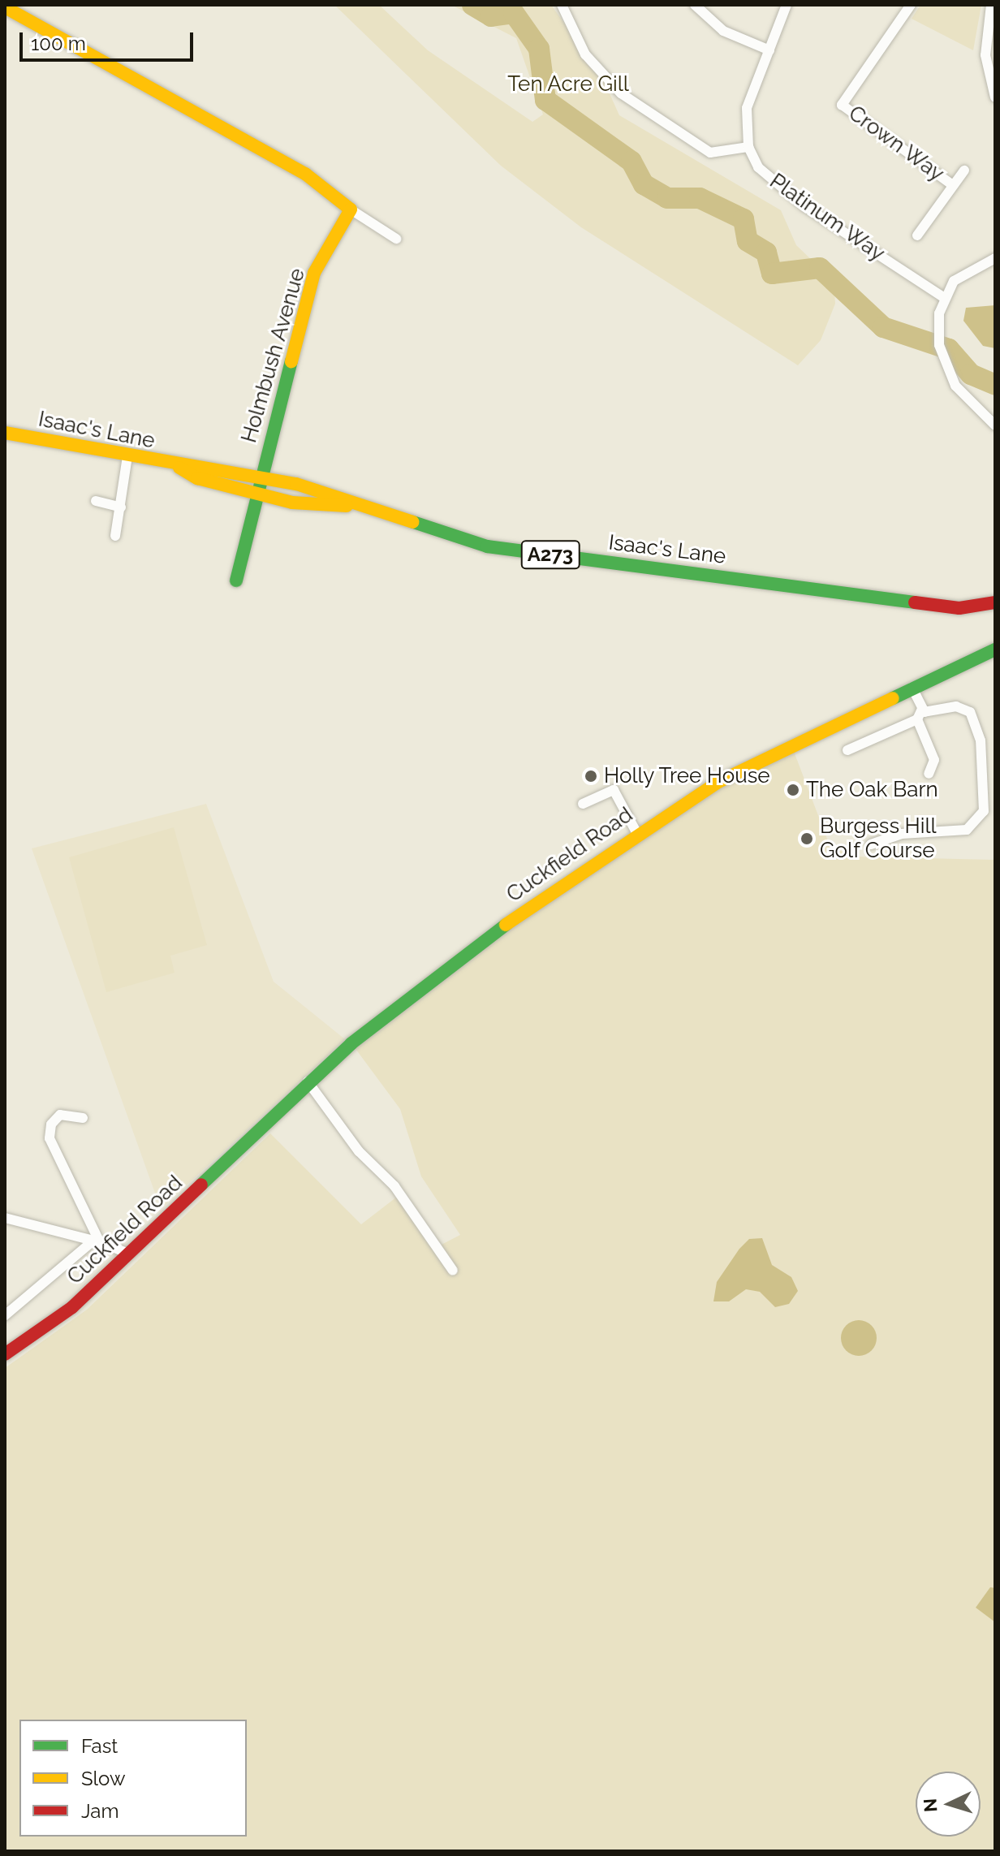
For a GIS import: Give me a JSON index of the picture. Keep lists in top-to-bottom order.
{
  "streets": {
    "main road": [
      "Holmbush Avenue",
      "Isaac's Lane",
      "A273",
      "Cuckfield Road"
    ],
    "street": ["Crown Way", "Platinum Way"]
  },
  "crossings": [
    ["Holmbush Avenue", "Isaac's Lane"]
  ],
  "parks": ["Ten Acre Gill"],
  "places": ["Holly Tree House", "The Oak Barn", "Burgess Hill Golf Course"],
  "legend": ["Fast", "Slow", "Jam"],
  "scale_bar": "100 m",
  "north": "left"
}
